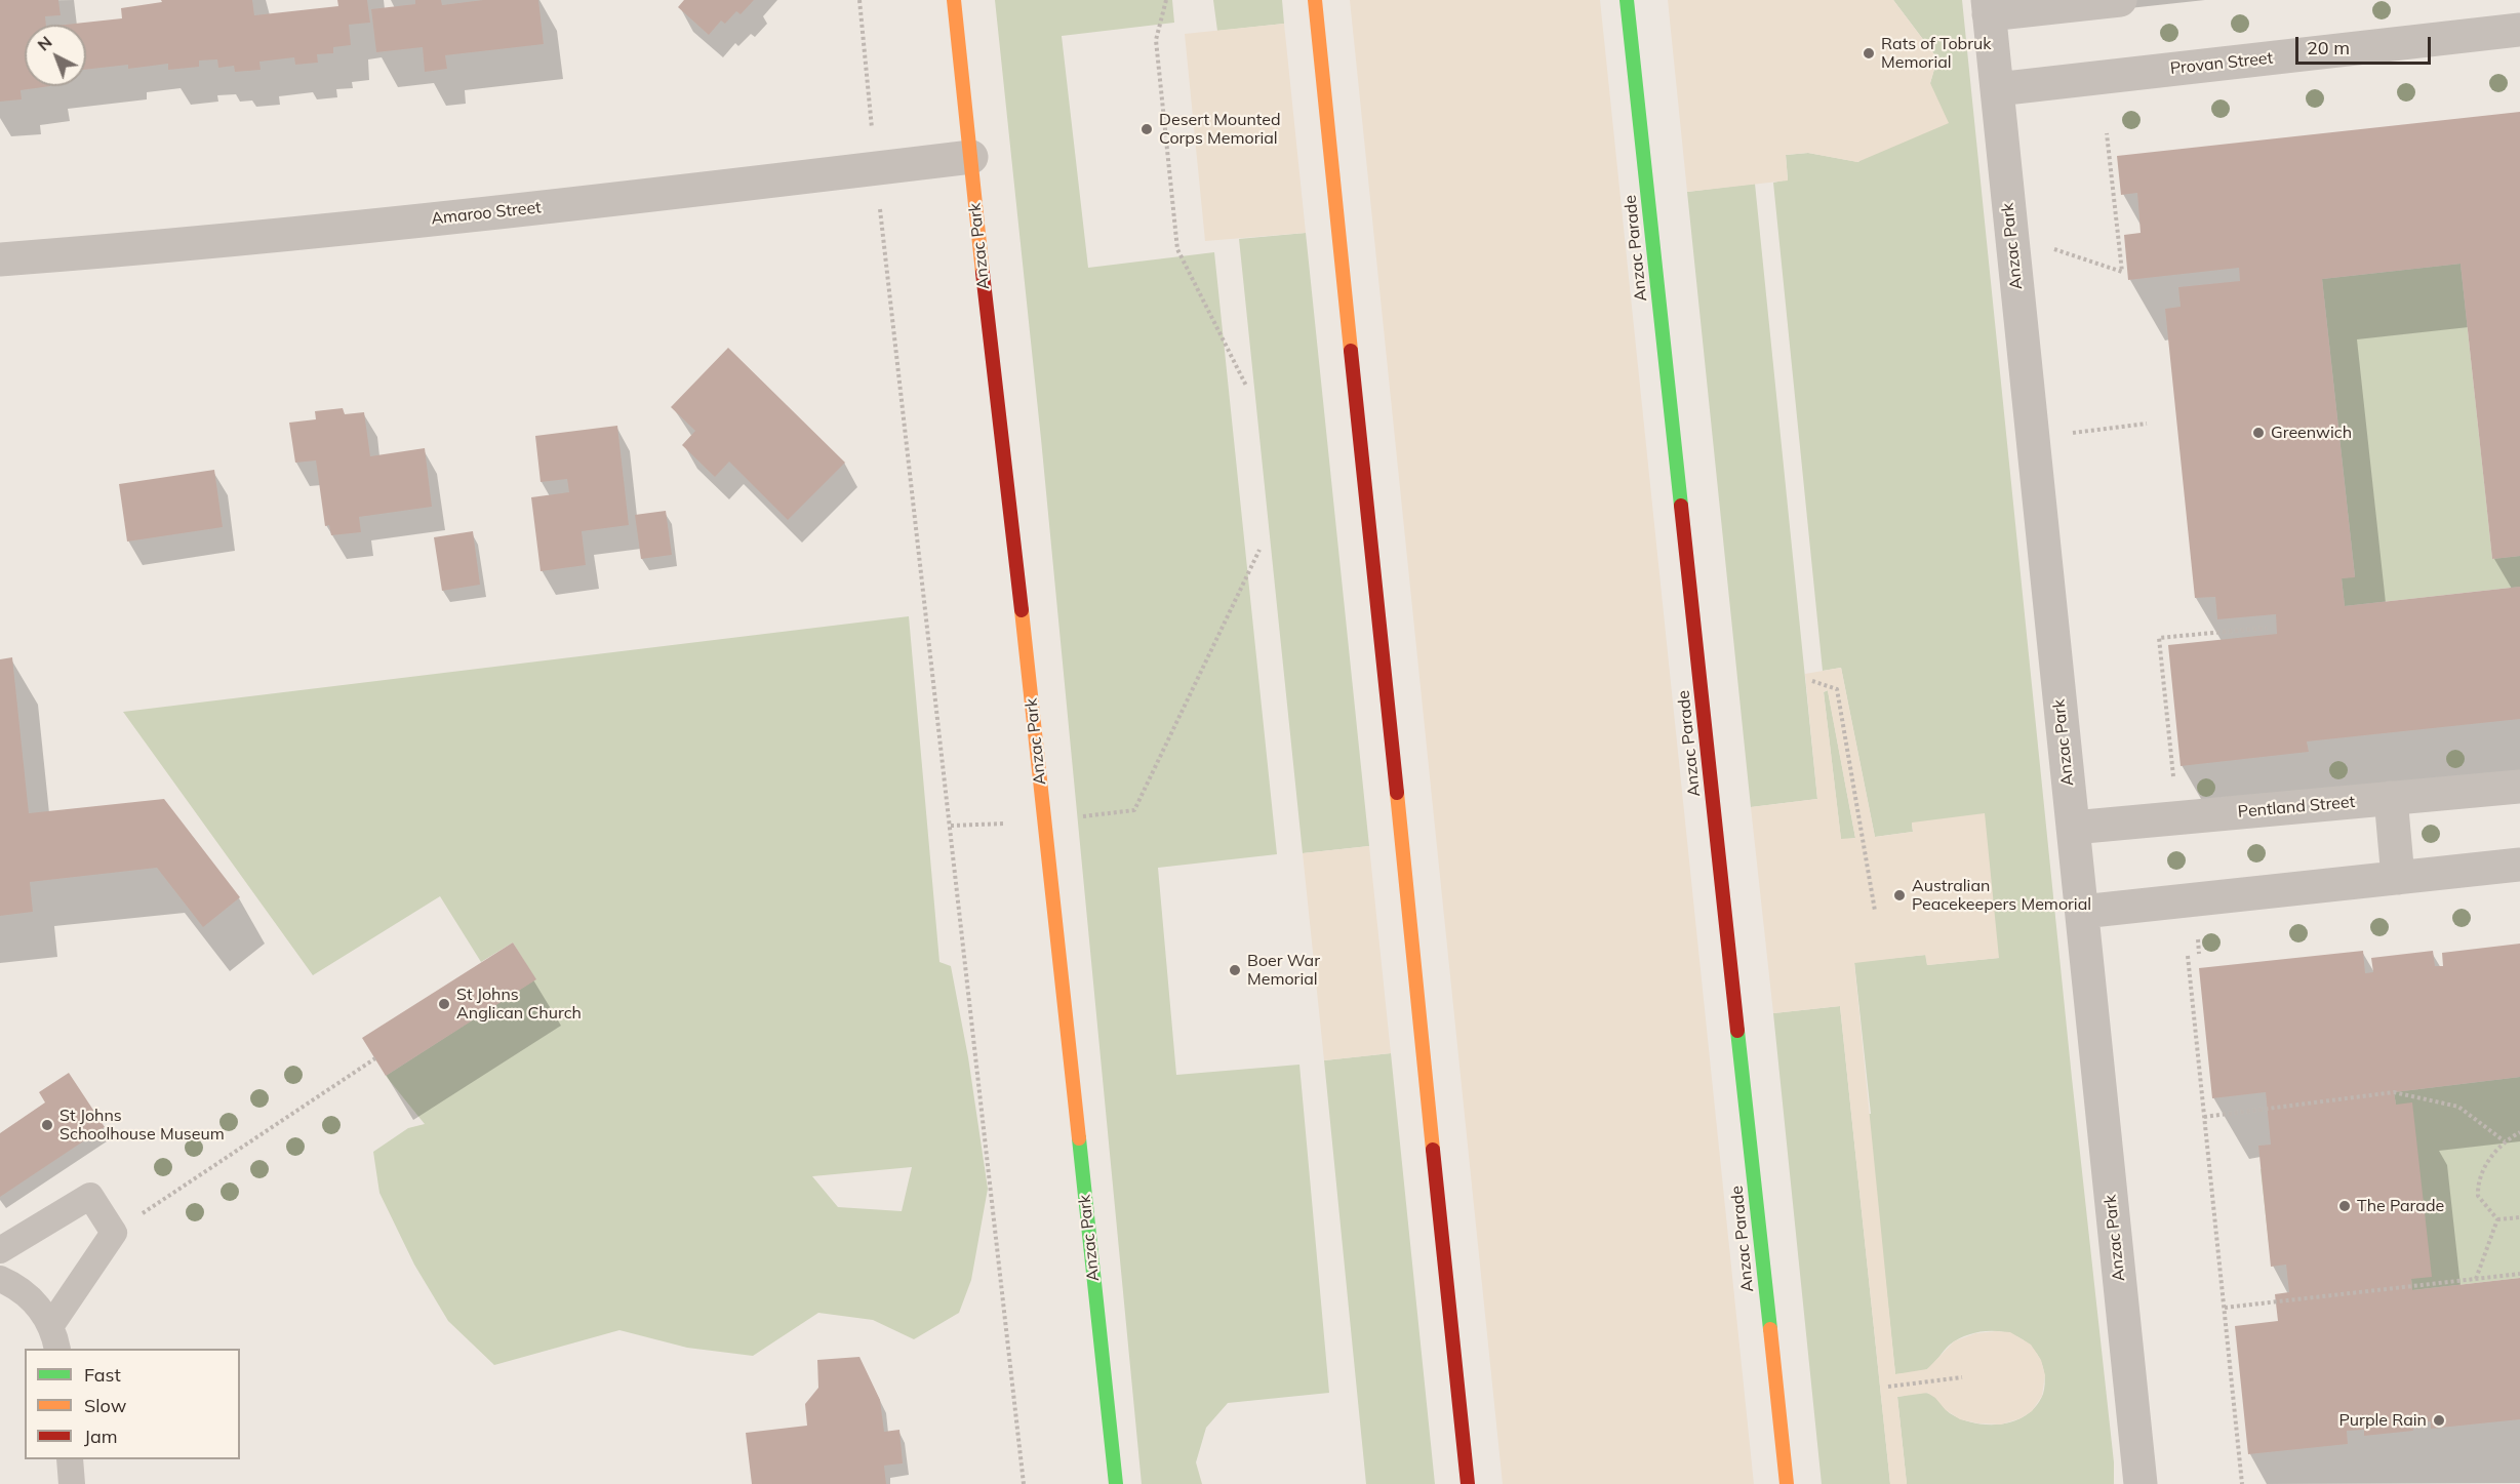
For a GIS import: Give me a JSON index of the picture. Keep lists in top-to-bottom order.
{
  "streets": {
    "main road": ["Anzac Park", "Anzac Parade"],
    "street": ["Provan Street", "Amaroo Street", "Pentland Street"]
  },
  "crossings": [
    ["Provan Street", "Anzac Park"],
    ["Amaroo Street", "Anzac Park"],
    ["Anzac Park", "Pentland Street"]
  ],
  "places": [
    "Rats of Tobruk Memorial",
    "Desert Mounted Corps Memorial",
    "Greenwich",
    "Australian Peacekeepers Memorial",
    "Boer War Memorial",
    "St Johns Anglican Church",
    "St Johns Schoolhouse Museum",
    "The Parade",
    "Purple Rain"
  ],
  "legend": ["Fast", "Slow", "Jam"],
  "scale_bar": "20 m",
  "north": "top left"
}
